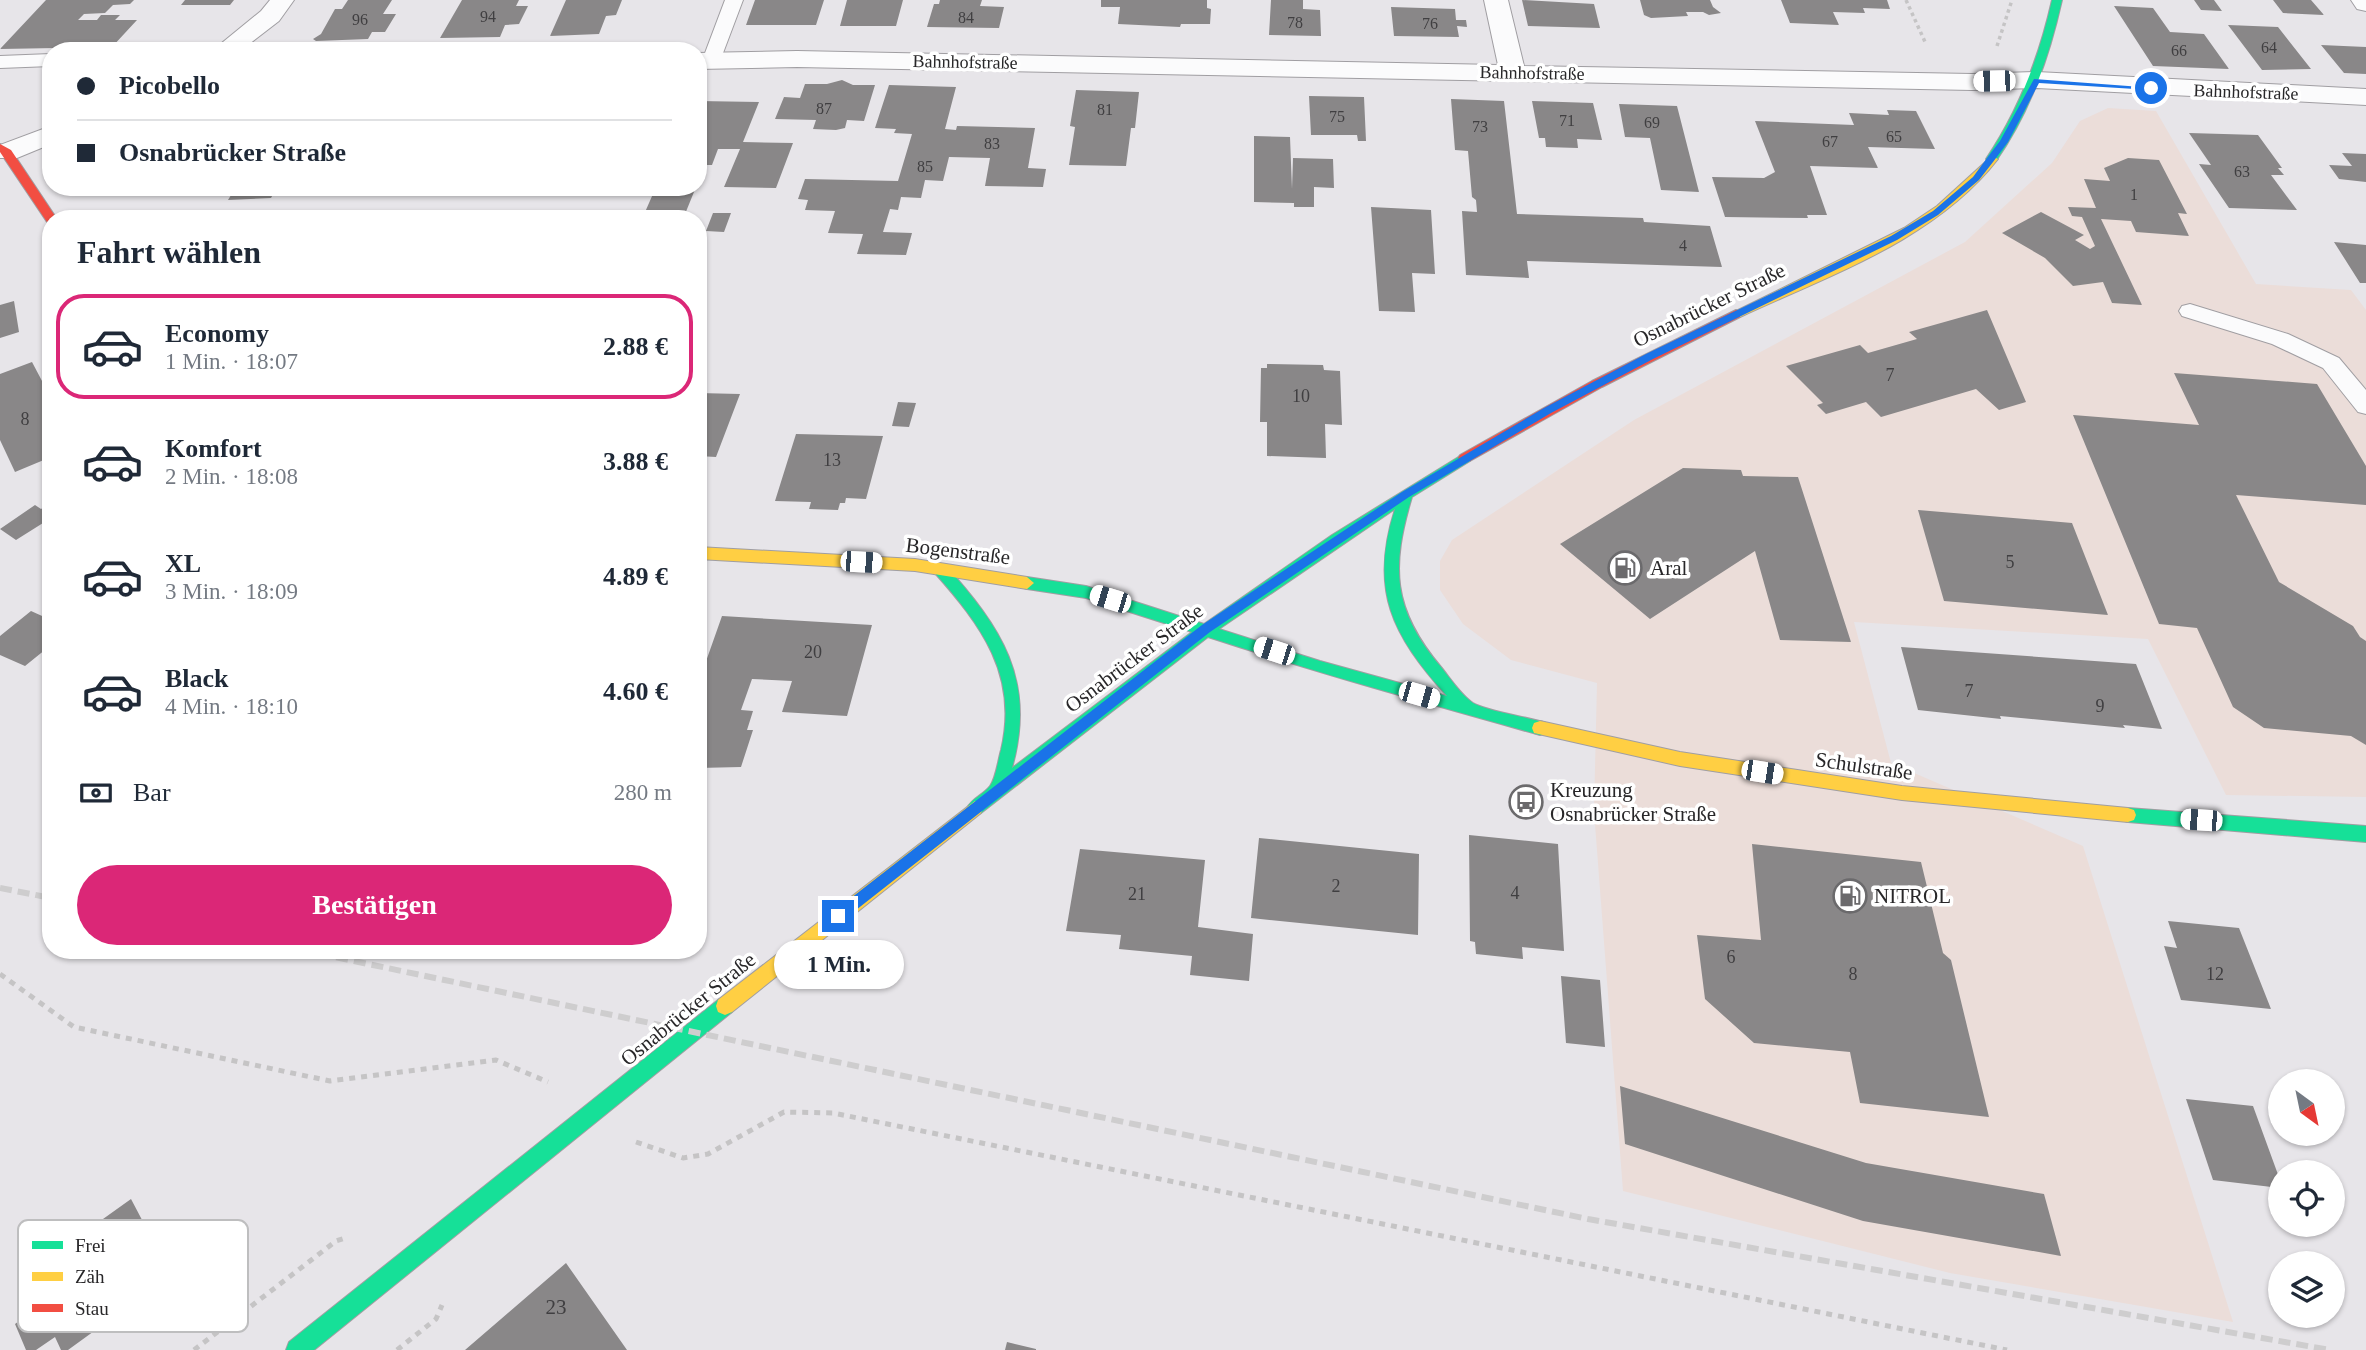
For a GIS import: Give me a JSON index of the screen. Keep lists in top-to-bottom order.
{
  "streets": {
    "main road": ["Osnabrücker Straße", "Bogenstraße", "Schulstraße"],
    "street": ["Bahnhofstraße"]
  },
  "crossings": [
    ["Bahnhofstraße", "Osnabrücker Straße"],
    ["Osnabrücker Straße", "Bogenstraße"],
    ["Osnabrücker Straße", "Schulstraße"],
    ["Bogenstraße", "Schulstraße"]
  ],
  "places": {
    "fuel station": ["Aral", "NITROL"],
    "bus stop": ["Kreuzung Osnabrücker Straße"]
  },
  "house_numbers": [
    "94",
    "84",
    "96",
    "78",
    "76",
    "64",
    "66",
    "87",
    "81",
    "75",
    "71",
    "69",
    "73",
    "65",
    "67",
    "83",
    "85",
    "63",
    "1",
    "4",
    "7",
    "10",
    "8",
    "13",
    "5",
    "20",
    "7",
    "9",
    "2",
    "4",
    "21",
    "6",
    "8",
    "12",
    "23"
  ],
  "legend": ["Frei", "Zäh", "Stau"],
  "north": "bottom right",
  "page": {
    "banner": ["Picobello", "Osnabrücker Straße"],
    "heading": "Fahrt wählen",
    "list": [
      {
        "name": "Economy",
        "note": "1 Min. · 18:07",
        "value": "2.88 €"
      },
      {
        "name": "Komfort",
        "note": "2 Min. · 18:08",
        "value": "3.88 €"
      },
      {
        "name": "XL",
        "note": "3 Min. · 18:09",
        "value": "4.89 €"
      },
      {
        "name": "Black",
        "note": "4 Min. · 18:10",
        "value": "4.60 €"
      }
    ],
    "pay": ["Bar", "280 m"],
    "buttons": "Bestätigen",
    "bubble": "1 Min."
  }
}
